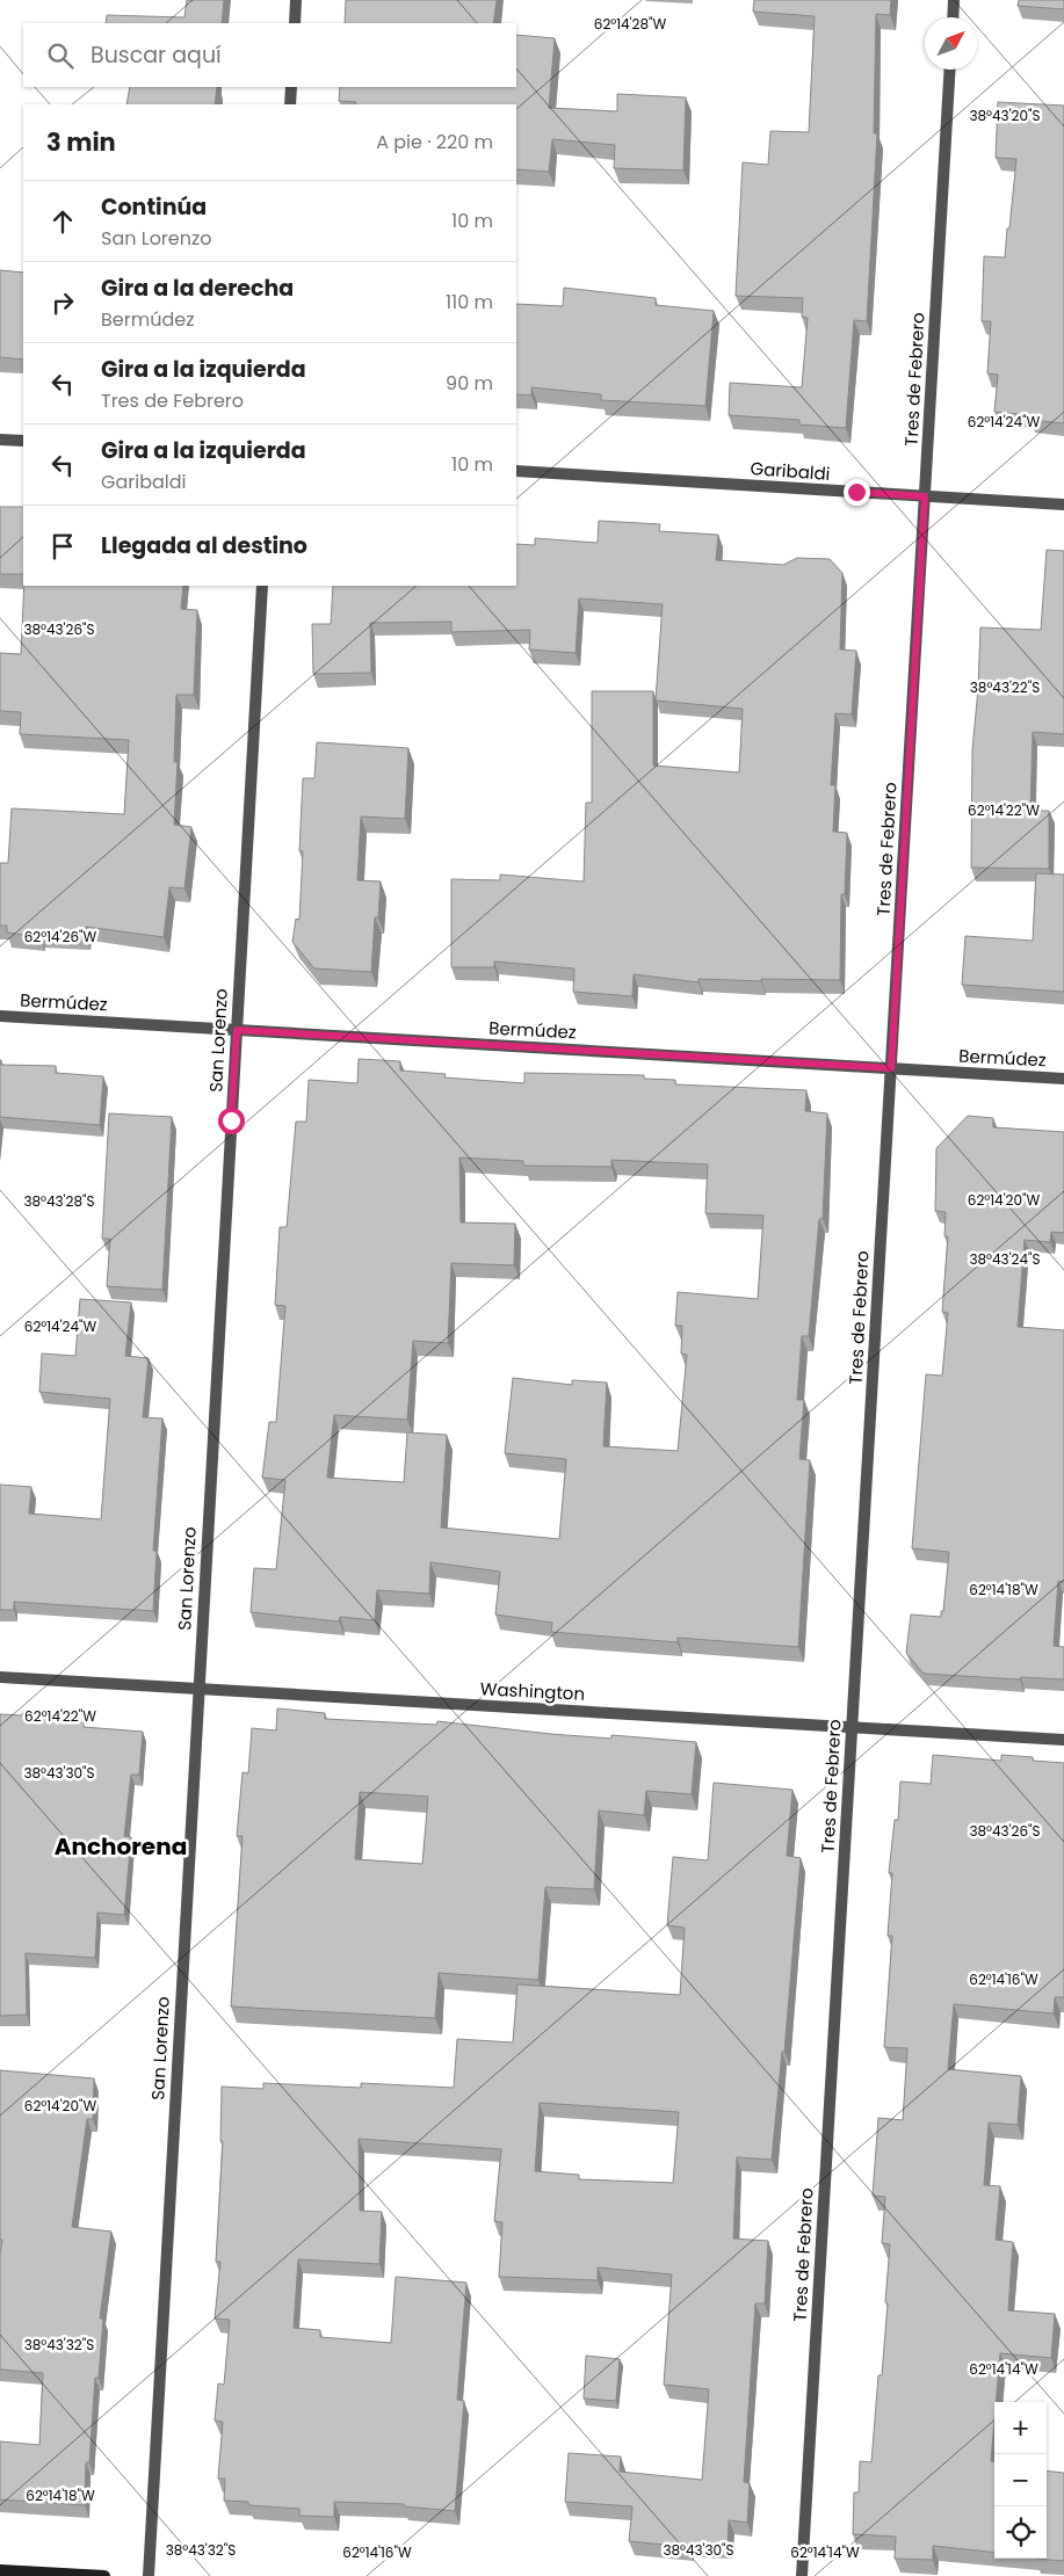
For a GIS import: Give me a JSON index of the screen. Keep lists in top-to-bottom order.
{
  "streets": {
    "street": [
      "Tres de Febrero",
      "Garibaldi",
      "Bermúdez",
      "San Lorenzo",
      "Washington"
    ]
  },
  "crossings": [
    ["Tres de Febrero", "Garibaldi"],
    ["Tres de Febrero", "Bermúdez"],
    ["Tres de Febrero", "Washington"],
    ["Bermúdez", "San Lorenzo"],
    ["San Lorenzo", "Washington"]
  ],
  "districts": ["Anchorena"],
  "north": "top right",
  "page": {
    "search": "Buscar aquí",
    "heading": ["3 min", "A pie · 220 m"],
    "list": [
      ["Continúa", "San Lorenzo", "10 m"],
      ["Gira a la derecha", "Bermúdez", "110 m"],
      ["Gira a la izquierda", "Tres de Febrero", "90 m"],
      ["Gira a la izquierda", "Garibaldi", "10 m"],
      "Llegada al destino"
    ],
    "map_buttons": ["+", "−"]
  },
  "coordinates": [
    "62°14'28\"W",
    "38°43'20\"S",
    "62°14'24\"W",
    "38°43'26\"S",
    "38°43'22\"S",
    "62°14'22\"W",
    "62°14'26\"W",
    "62°14'20\"W",
    "38°43'28\"S",
    "38°43'24\"S",
    "62°14'18\"W",
    "38°43'30\"S",
    "62°14'16\"W",
    "38°43'32\"S",
    "62°14'14\"W"
  ]
}
